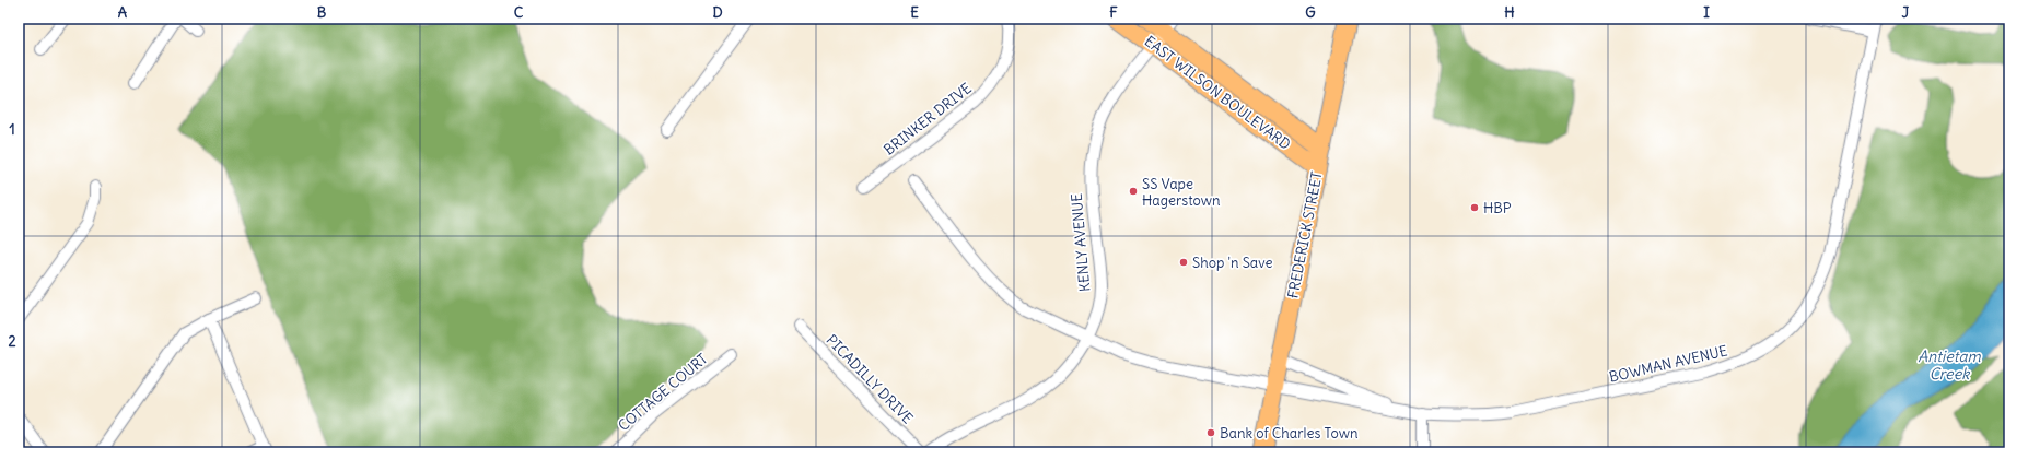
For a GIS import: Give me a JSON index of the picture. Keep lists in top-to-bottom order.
{
  "streets": {
    "main road": ["EAST WILSON BOULEVARD", "FREDERICK STREET"],
    "street": [
      "BRINKER DRIVE",
      "KENLY AVENUE",
      "BOWMAN AVENUE",
      "PICADILLY DRIVE",
      "COTTAGE COURT"
    ]
  },
  "crossings": [
    ["EAST WILSON BOULEVARD", "FREDERICK STREET"],
    ["EAST WILSON BOULEVARD", "KENLY AVENUE"],
    ["FREDERICK STREET", "BOWMAN AVENUE"],
    ["KENLY AVENUE", "BOWMAN AVENUE"]
  ],
  "water": ["Antietam Creek"],
  "places": [
    "SS Vape Hagerstown",
    "HBP",
    "Shop 'n Save",
    "Bank of Charles Town"
  ],
  "grid": {
    "columns": [
      "A",
      "B",
      "C",
      "D",
      "E",
      "F",
      "G",
      "H",
      "I",
      "J"
    ],
    "rows": ["1", "2"]
  }
}
